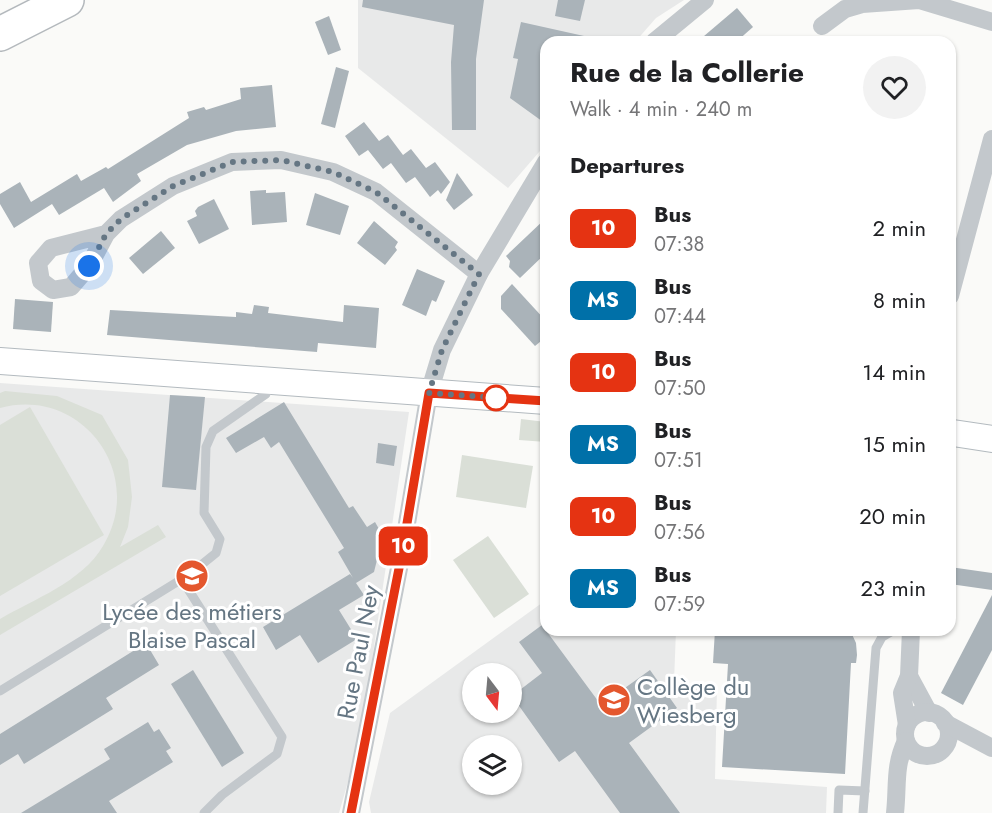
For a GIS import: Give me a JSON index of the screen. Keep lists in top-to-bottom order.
{
  "streets": {
    "street": ["Rue Paul Ney"]
  },
  "places": {
    "school or university": ["Lycée des métiers Blaise Pascal", "Collège du Wiesberg"]
  },
  "lines": ["bus line 10"],
  "north": "bottom",
  "page": {
    "on_map": "10",
    "heading": [
      ["Rue de la Collerie", "Walk · 4 min · 240 m"],
      "Departures"
    ],
    "list": [
      {
        "mark": "10",
        "name": "Bus",
        "note": "07:38",
        "value": "2 min"
      },
      {
        "mark": "MS",
        "name": "Bus",
        "note": "07:44",
        "value": "8 min"
      },
      {
        "mark": "10",
        "name": "Bus",
        "note": "07:50",
        "value": "14 min"
      },
      {
        "mark": "MS",
        "name": "Bus",
        "note": "07:51",
        "value": "15 min"
      },
      {
        "mark": "10",
        "name": "Bus",
        "note": "07:56",
        "value": "20 min"
      },
      {
        "mark": "MS",
        "name": "Bus",
        "note": "07:59",
        "value": "23 min"
      }
    ]
  }
}
